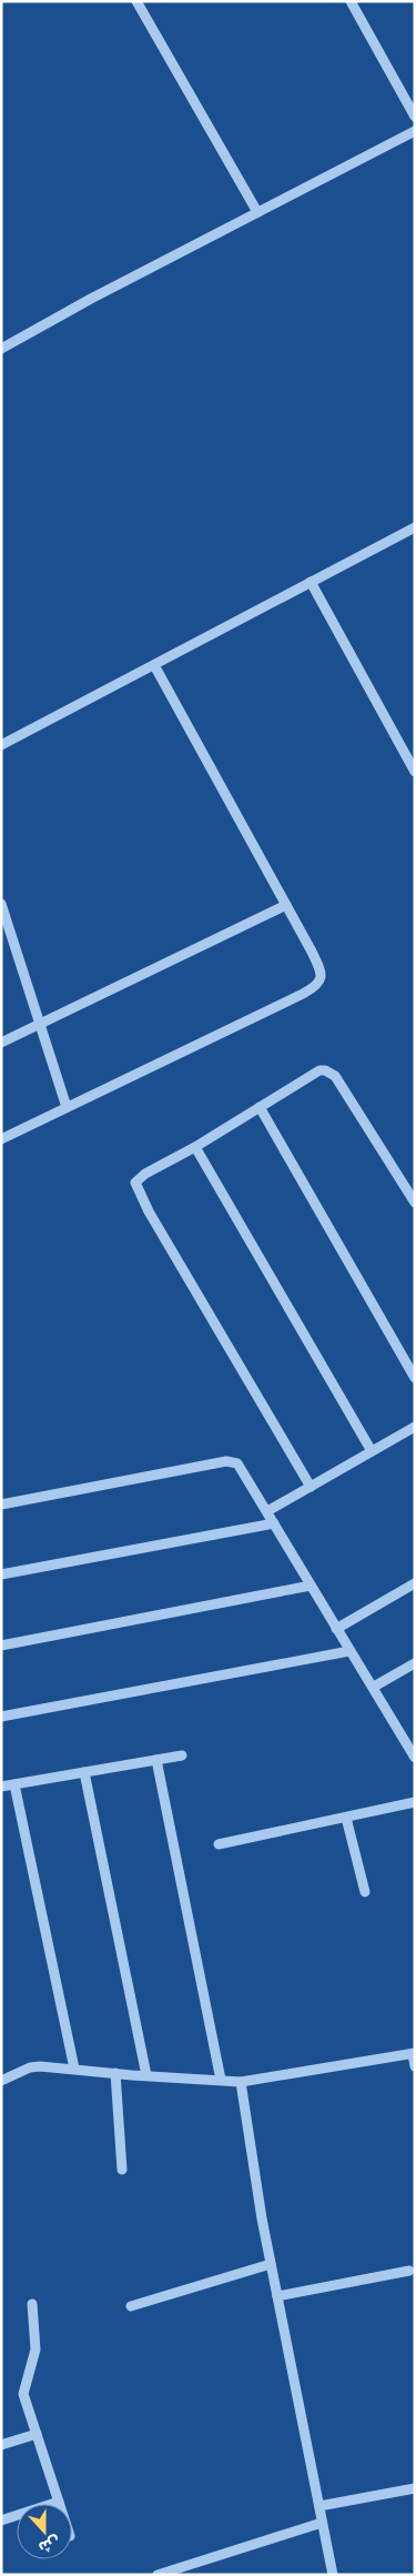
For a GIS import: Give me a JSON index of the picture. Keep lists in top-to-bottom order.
{
  "north": "bottom"
}
